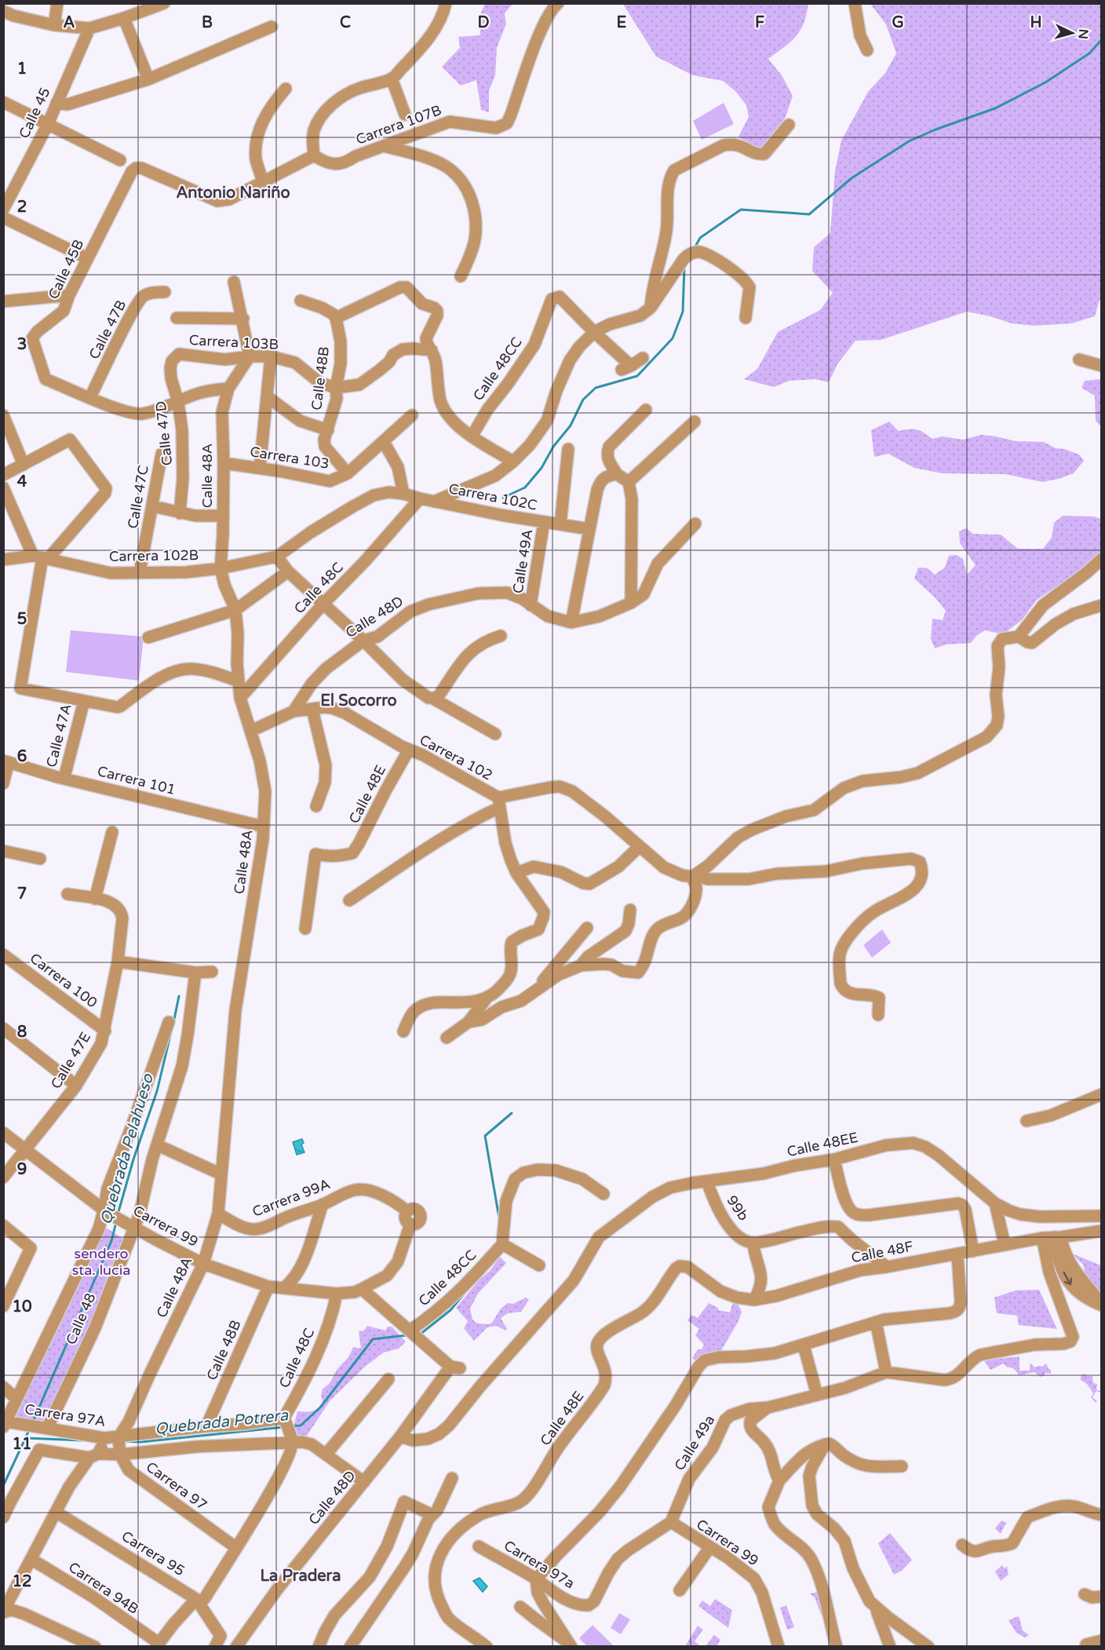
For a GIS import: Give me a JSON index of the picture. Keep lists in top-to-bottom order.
{
  "streets": {
    "street": [
      "Calle 45",
      "Carrera 107B",
      "Calle 45B",
      "Calle 47B",
      "Carrera 103B",
      "Calle 48CC",
      "Calle 48B",
      "Calle 47D",
      "Carrera 103",
      "Calle 48A",
      "Calle 47C",
      "Carrera 102C",
      "Carrera 102B",
      "Calle 49A",
      "Calle 48C",
      "Calle 48D",
      "Calle 47A",
      "Carrera 102",
      "Carrera 101",
      "Calle 48E",
      "Carrera 100",
      "Calle 47E",
      "Calle 48EE",
      "Carrera 99A",
      "99b",
      "Carrera 99",
      "Calle 48F",
      "Calle 48",
      "Carrera 97A",
      "Calle 49a",
      "Carrera 97",
      "Carrera 95",
      "Carrera 97a",
      "Carrera 94B"
    ]
  },
  "crossings": [
    ["Calle 45B", "Calle 47B"],
    ["Carrera 103B", "Calle 48B"],
    ["Carrera 103B", "Calle 47D"],
    ["Carrera 103B", "Calle 48A"],
    ["Calle 48CC", "Calle 48D"],
    ["Calle 48B", "Carrera 103"],
    ["Calle 48B", "Carrera 99"],
    ["Calle 48B", "Carrera 97A"],
    ["Carrera 103", "Calle 48A"],
    ["Calle 48A", "Carrera 102B"],
    ["Calle 48A", "Calle 48C"],
    ["Calle 48A", "Carrera 102"],
    ["Calle 48A", "Carrera 101"],
    ["Calle 48A", "Carrera 99A"],
    ["Calle 48A", "Carrera 99"],
    ["Calle 48A", "Carrera 97A"],
    ["Calle 48A", "Carrera 97"],
    ["Calle 47C", "Carrera 102B"],
    ["Carrera 102C", "Carrera 102B"],
    ["Carrera 102C", "Calle 49A"],
    ["Carrera 102C", "Calle 48C"],
    ["Carrera 102B", "Calle 48C"],
    ["Calle 49A", "Calle 48D"],
    ["Calle 48C", "Carrera 99"],
    ["Calle 48C", "Carrera 97A"],
    ["Calle 48D", "Carrera 102"],
    ["Calle 48D", "Calle 48EE"],
    ["Calle 48D", "Carrera 97A"],
    ["Calle 47A", "Carrera 101"],
    ["Carrera 102", "Calle 48E"],
    ["Calle 48E", "Calle 48F"],
    ["Carrera 100", "Calle 47E"],
    ["Calle 47E", "Carrera 99"],
    ["Calle 48EE", "99b"],
    ["Carrera 99", "Calle 48"],
    ["Carrera 99", "Calle 49a"],
    ["Carrera 99", "Carrera 97a"],
    ["Calle 48", "Carrera 97A"],
    ["Carrera 97A", "Carrera 97"],
    ["Calle 49a", "Carrera 97a"]
  ],
  "districts": ["Antonio Nariño", "El Socorro", "La Pradera"],
  "water": ["Quebrada Pelahueso", "Quebrada Potrera"],
  "parks": ["sendero sta. lucia"],
  "north": "right",
  "grid": {
    "columns": [
      "A",
      "B",
      "C",
      "D",
      "E",
      "F",
      "G",
      "H"
    ],
    "rows": [
      "1",
      "2",
      "3",
      "4",
      "5",
      "6",
      "7",
      "8",
      "9",
      "10",
      "11",
      "12"
    ]
  }
}
